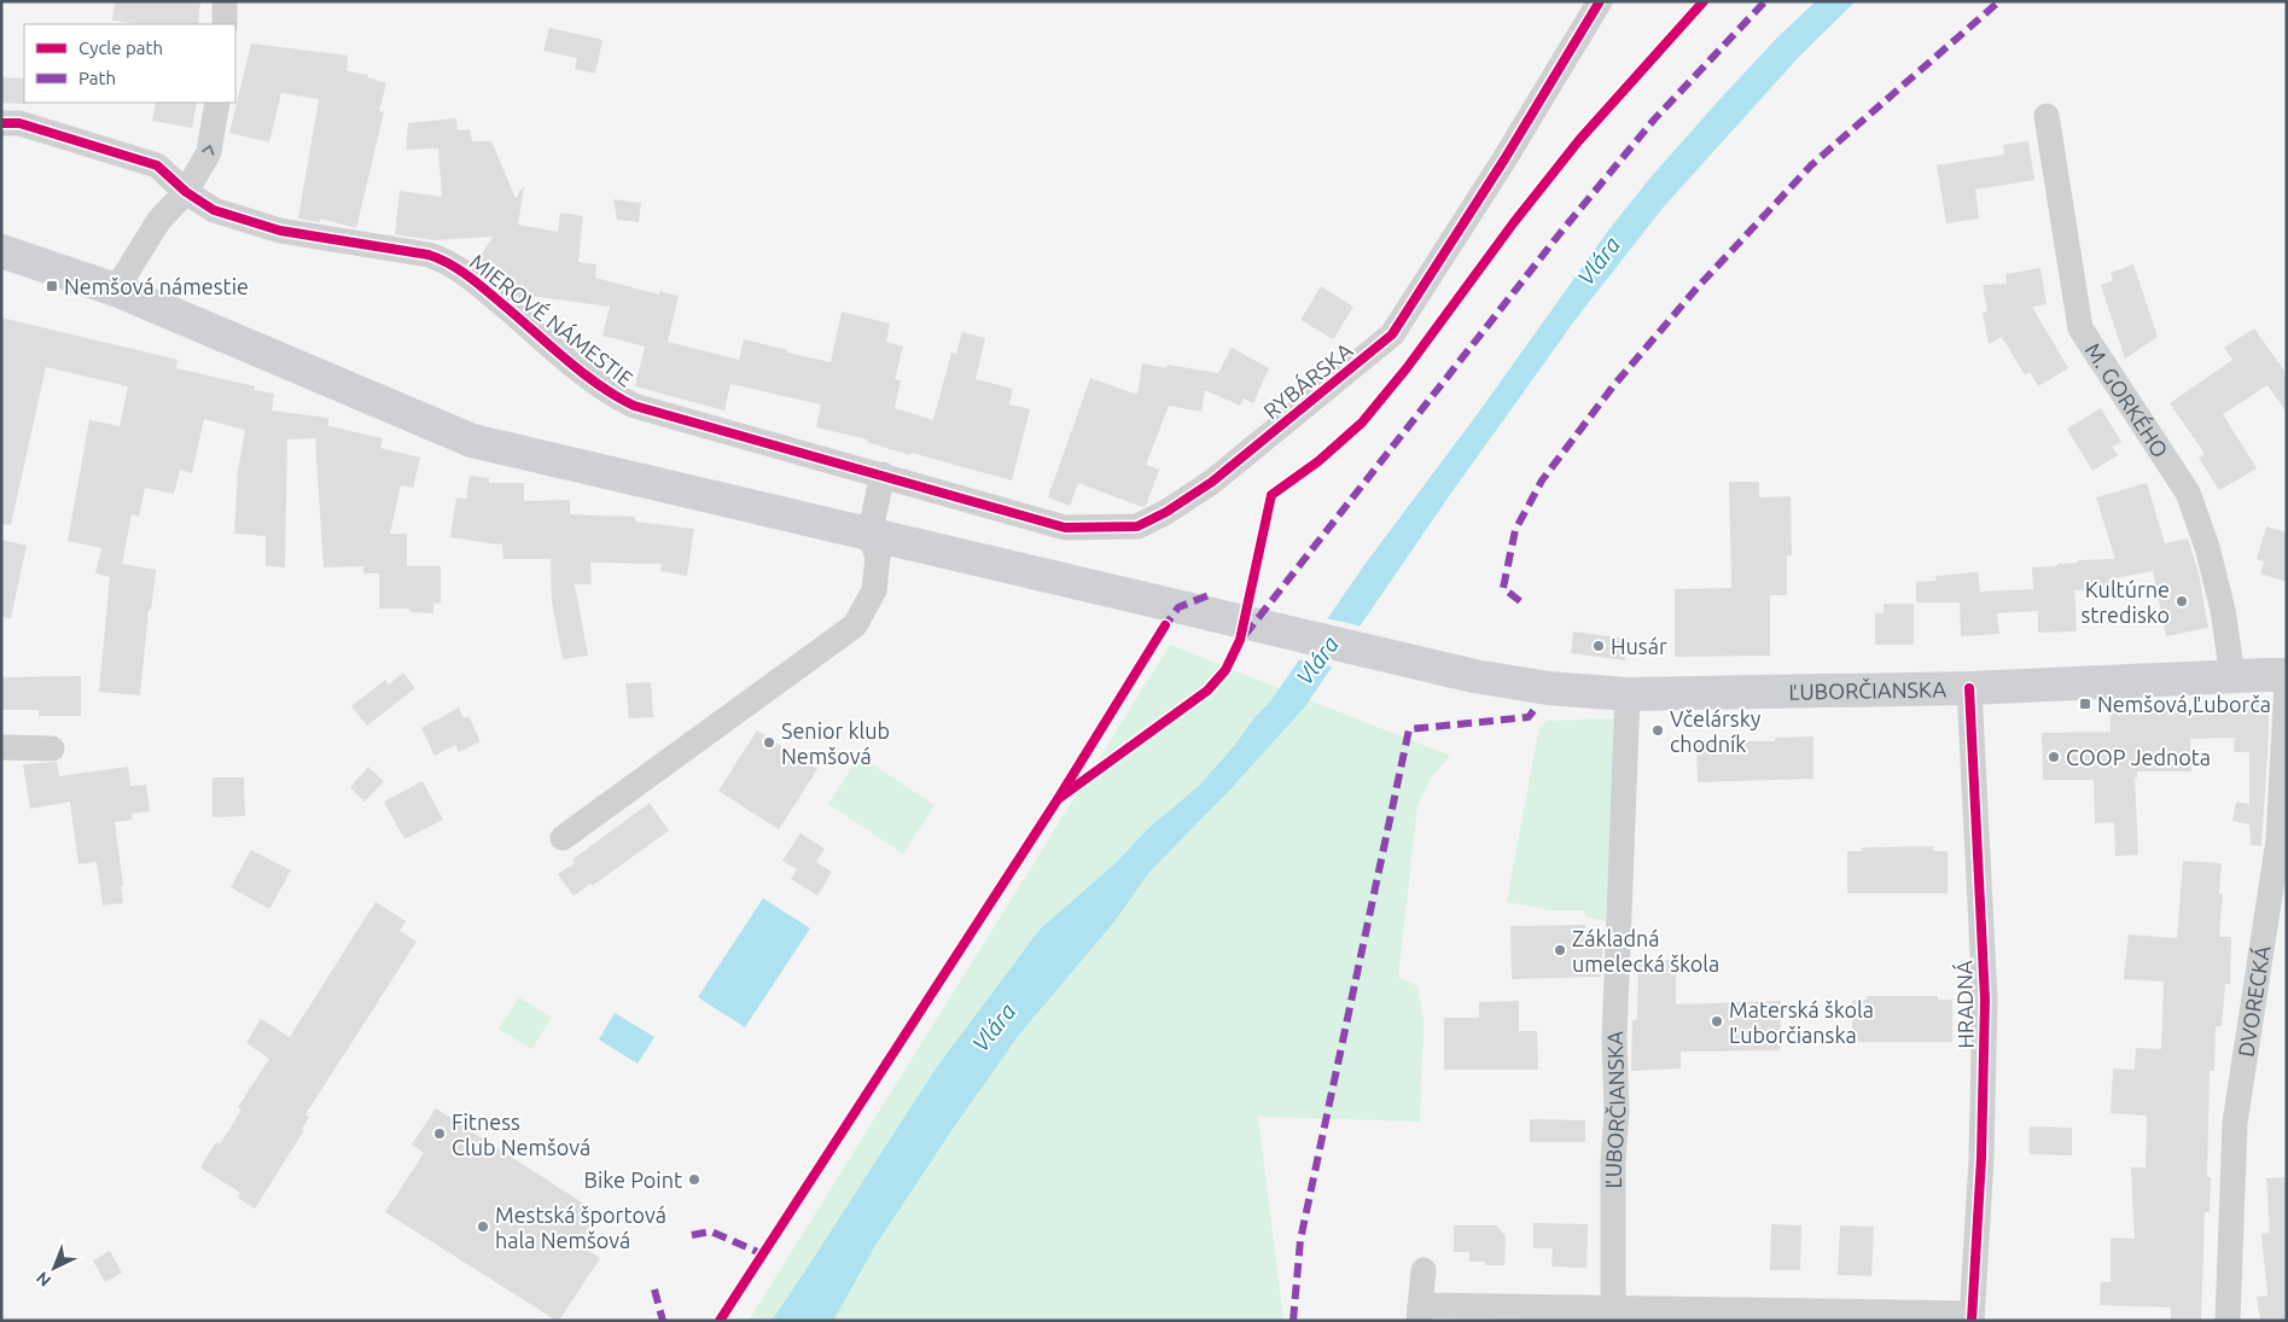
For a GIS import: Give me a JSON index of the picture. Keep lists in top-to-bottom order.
{
  "streets": {
    "main road": ["ĽUBORČIANSKA"],
    "street": [
      "MIEROVÉ NÁMESTIE",
      "RYBÁRSKA",
      "M. GORKÉHO",
      "DVORECKÁ",
      "HRADNÁ"
    ]
  },
  "crossings": [
    ["MIEROVÉ NÁMESTIE", "RYBÁRSKA"],
    ["M. GORKÉHO", "ĽUBORČIANSKA"],
    ["ĽUBORČIANSKA", "HRADNÁ"]
  ],
  "water": ["Vlára"],
  "places": {
    "transit": ["Nemšová námestie", "Nemšová,Ľuborča"],
    "other": [
      "Kultúrne stredisko",
      "Husár",
      "Včelársky chodník",
      "Senior klub Nemšová",
      "COOP Jednota",
      "Základná umelecká škola",
      "Materská škola Ľuborčianska",
      "Fitness Club Nemšová",
      "Bike Point",
      "Mestská športová hala Nemšová"
    ]
  },
  "legend": ["Cycle path", "Path"],
  "north": "bottom left"
}
